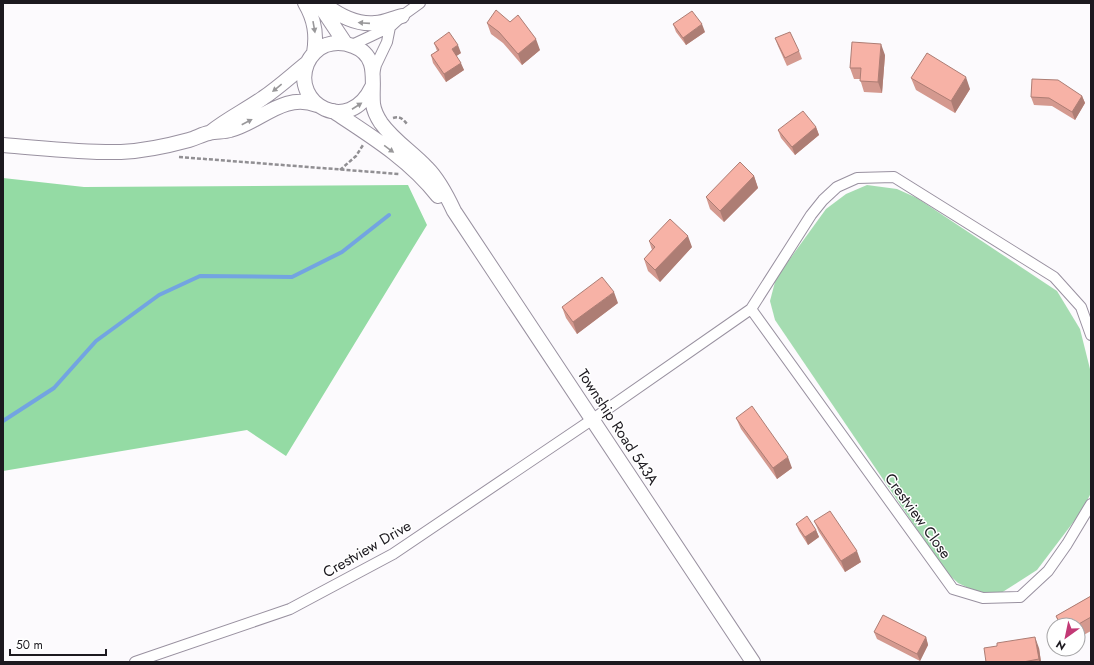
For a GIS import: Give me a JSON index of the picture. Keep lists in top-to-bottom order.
{
  "streets": {
    "main road": ["Township Road 543A"],
    "street": ["Crestview Close", "Crestview Drive"]
  },
  "crossings": [
    ["Township Road 543A", "Crestview Drive"]
  ],
  "scale_bar": "50 m",
  "north": "bottom left"
}
